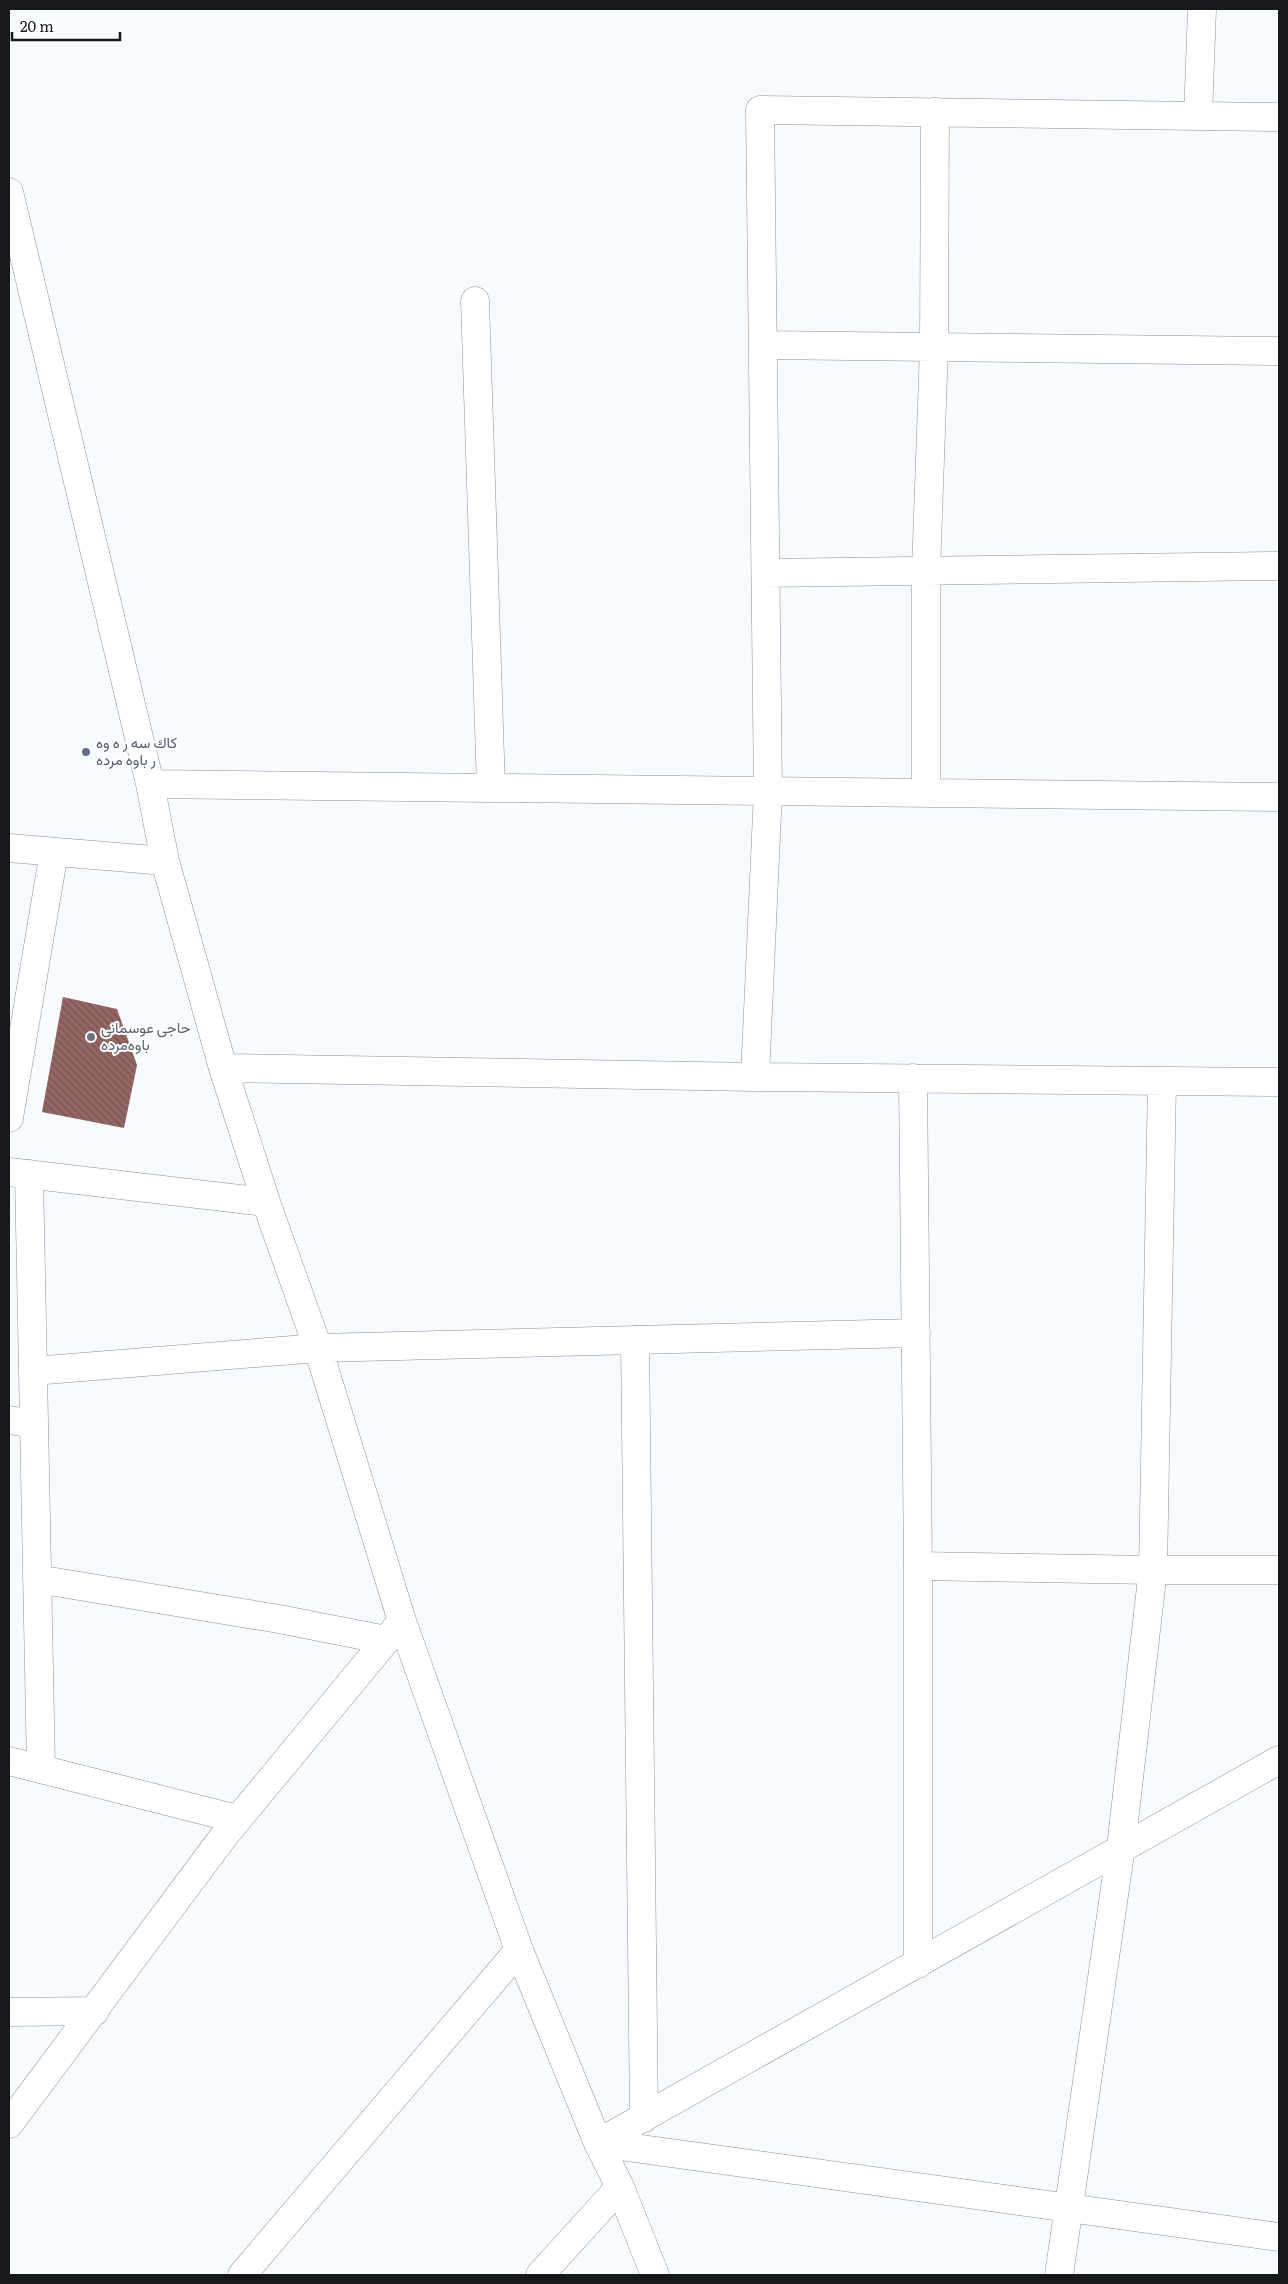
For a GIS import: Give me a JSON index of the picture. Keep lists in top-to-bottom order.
{
  "places": ["كاك سه ر ه وه ر باوه مرده", "حاجی عوسمانی باوەمردە"],
  "scale_bar": "20 m"
}
